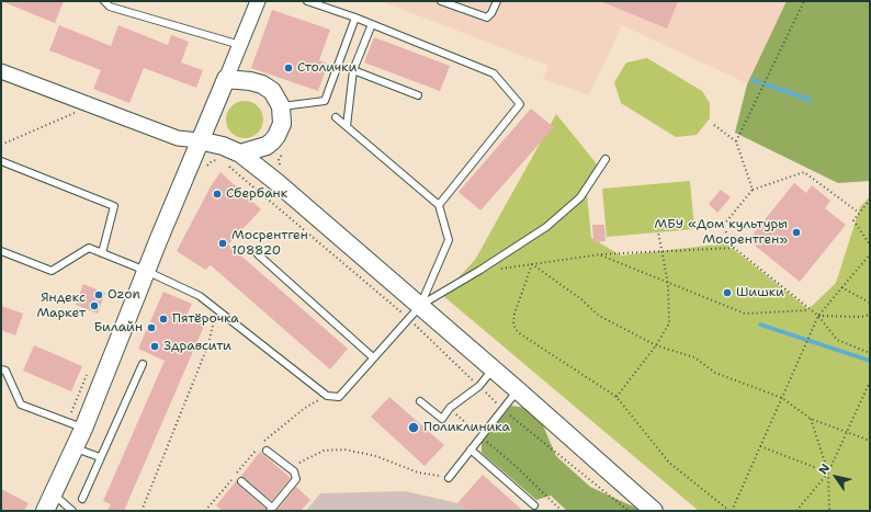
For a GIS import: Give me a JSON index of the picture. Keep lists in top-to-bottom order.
{
  "places": [
    "Столички",
    "Сбербанк",
    "МБУ «Дом культуры Мосрентген»",
    "Мосрентген 108820",
    "Шишки",
    "Ozon",
    "Яндекс Маркет",
    "Пятёрочка",
    "Билайн",
    "Здравсити",
    "Поликлиника"
  ],
  "north": "top left"
}
